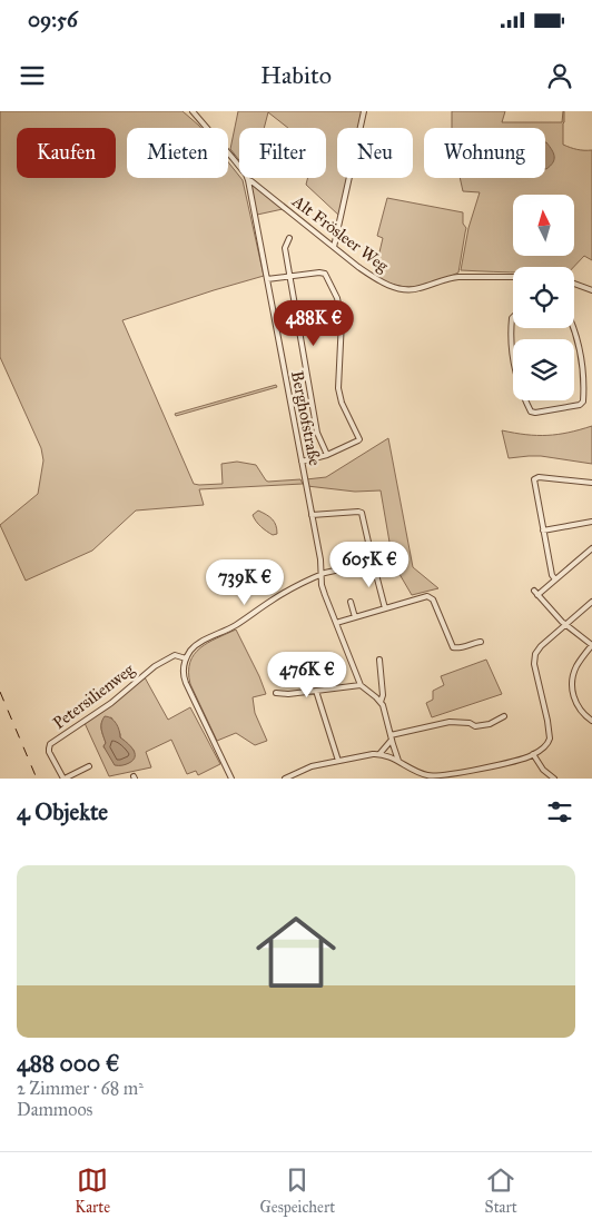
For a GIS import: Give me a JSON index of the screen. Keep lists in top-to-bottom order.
{
  "streets": {
    "street": ["Alt Frösleer Weg", "Berghofstraße", "Petersilienweg"]
  },
  "crossings": [
    ["Alt Frösleer Weg", "Berghofstraße"]
  ],
  "north": "top",
  "page": {
    "status": "09:56",
    "header": "Habito",
    "chip": [
      "Kaufen",
      "Mieten",
      "Filter",
      "Neu",
      "Wohnung"
    ],
    "price": [
      "488K €",
      "605K €",
      "739K €",
      "476K €"
    ],
    "heading": "4 Objekte",
    "list": [
      {
        "name": "488 000 €",
        "note": "2 Zimmer · 68 m² · Dammoos"
      }
    ],
    "tabs": ["Karte", "Gespeichert", "Start"]
  }
}
